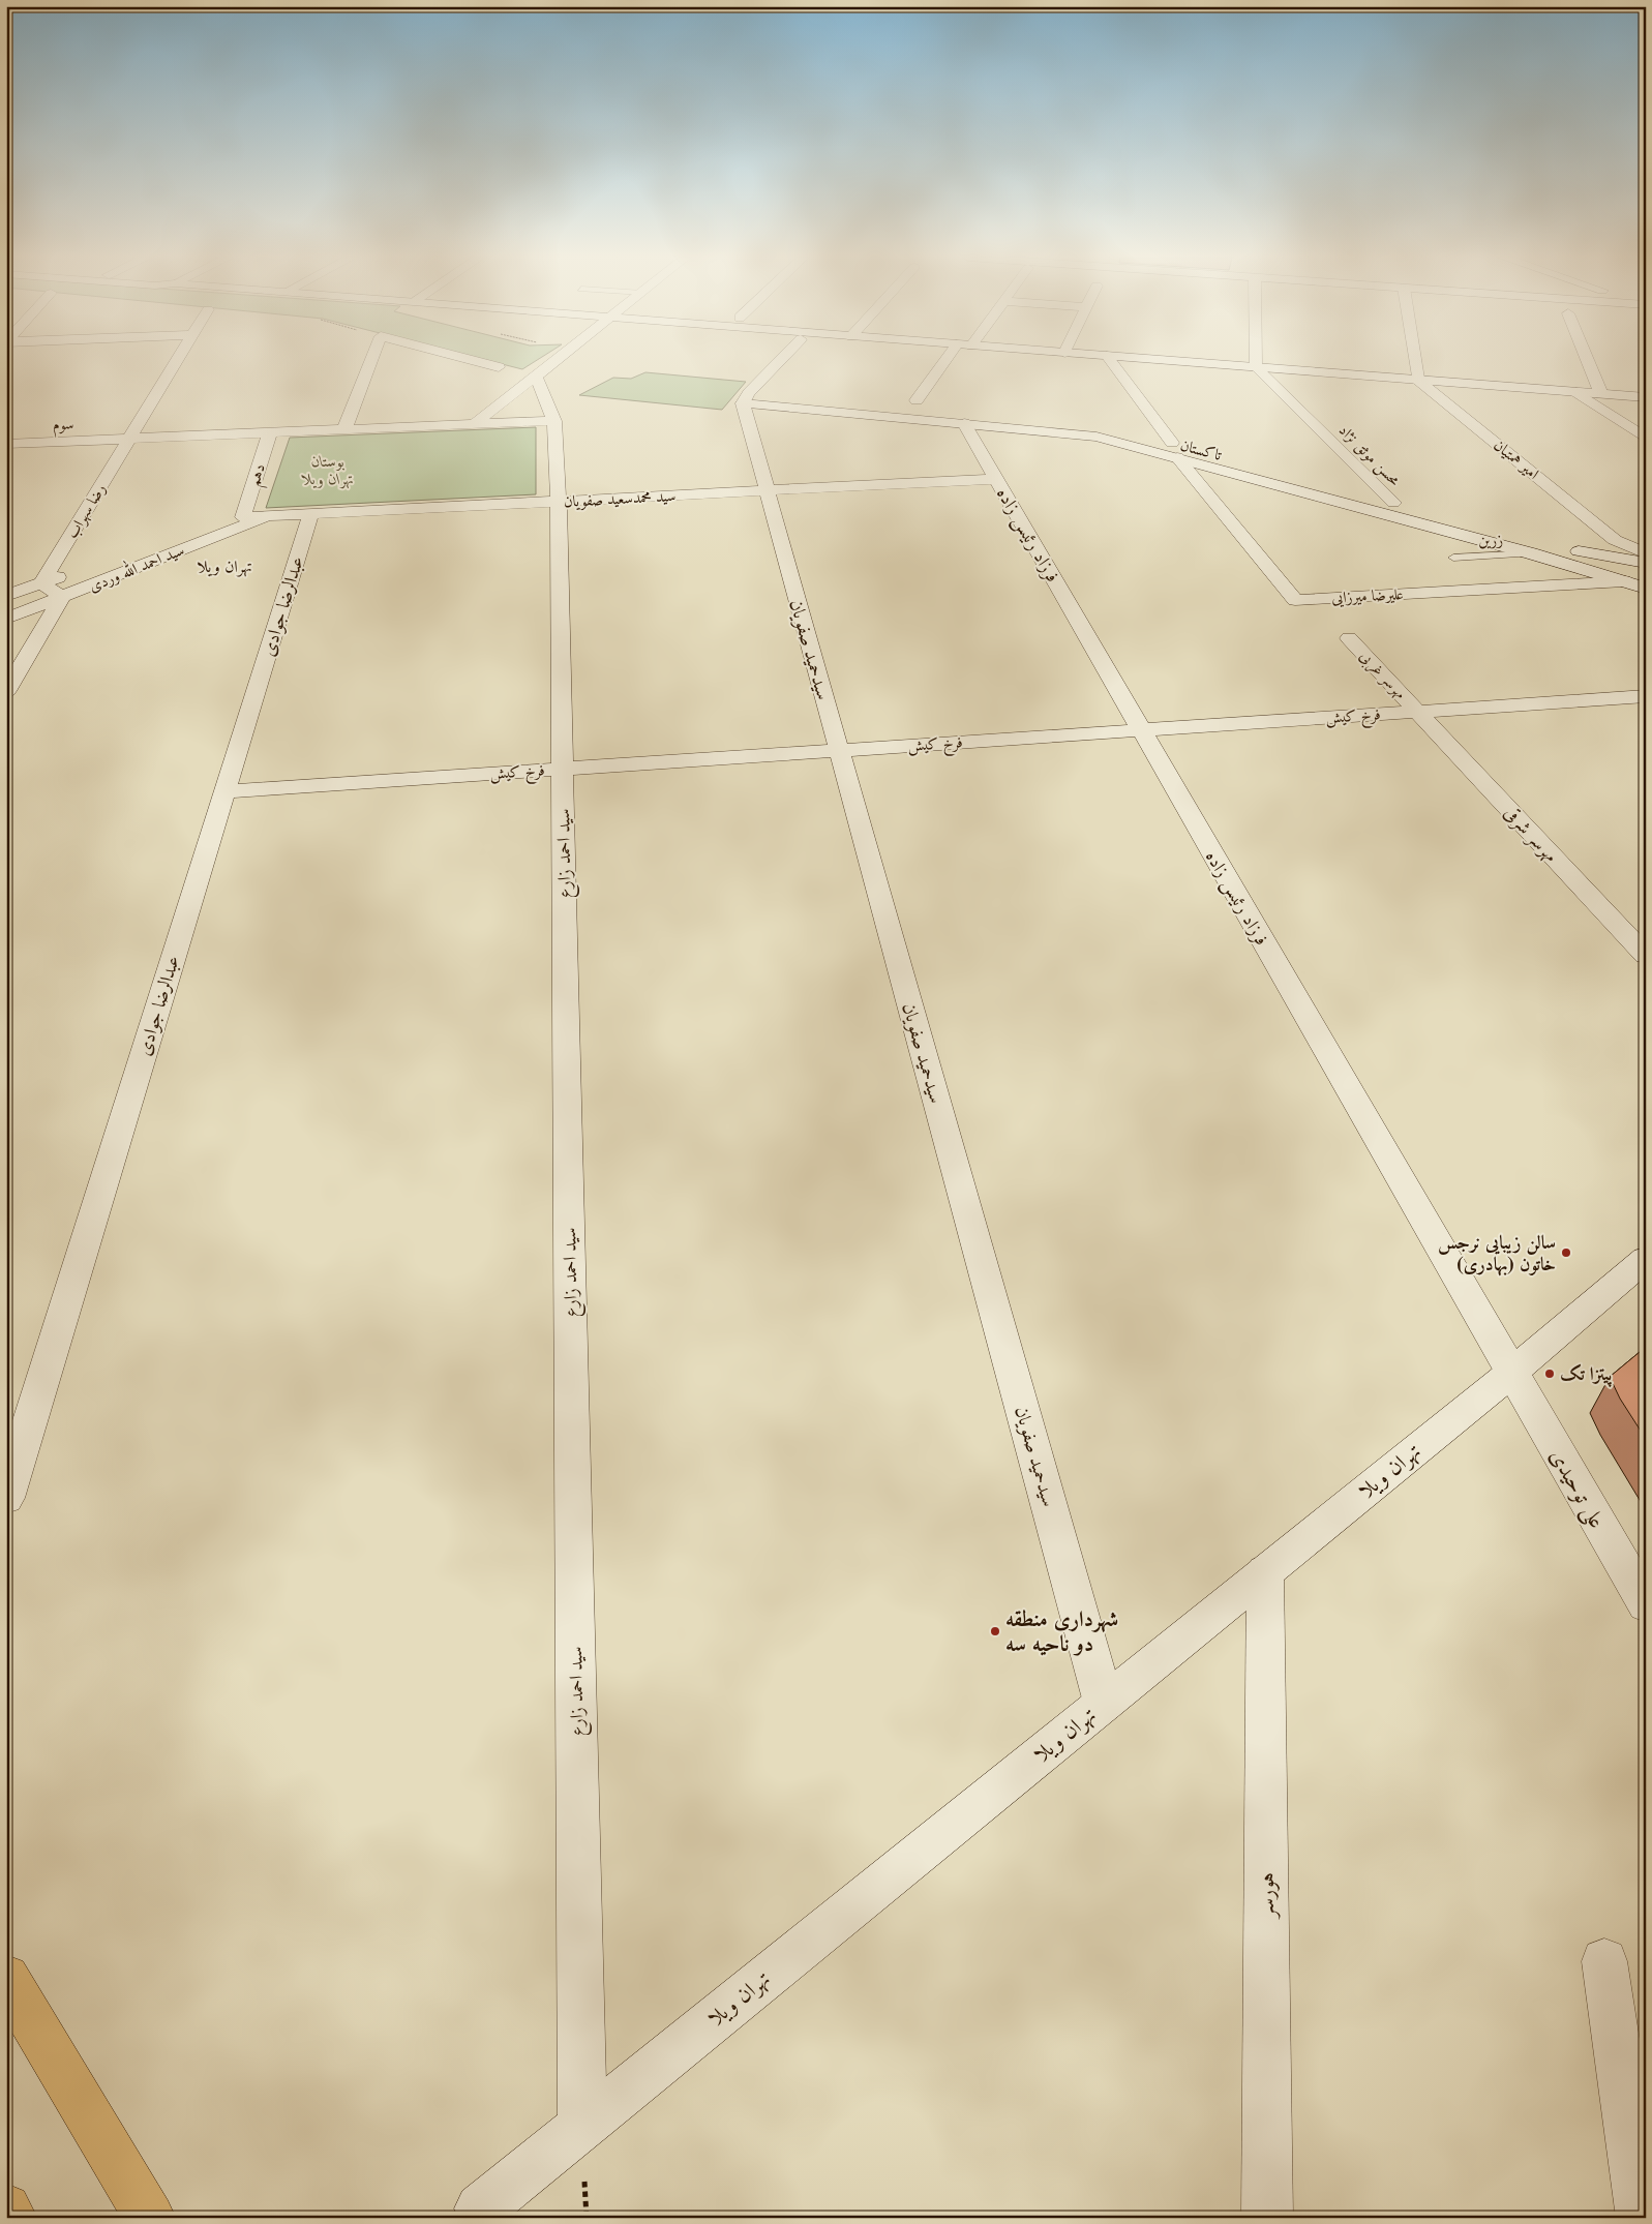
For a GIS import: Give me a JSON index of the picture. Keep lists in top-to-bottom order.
{
  "streets": {
    "street": [
      "سوم",
      "تاکستان",
      "محسن موثق نژاد",
      "امیر همتیان",
      "دهم",
      "سید محمدسعید صفویان",
      "رضا سهراب",
      "فرزاد رئیس زاده",
      "سید احمد الله وردی",
      "علیرضا میرزایی",
      "عبدالرضا جوادی",
      "سیدحمید صفویان",
      "مهرسر غربی",
      "فرخ کیش",
      "مهرسر شرقی",
      "سید احمد زارع",
      "تهران ویلا",
      "علی توحیدی",
      "هورسر"
    ],
    "lane": ["زرین"]
  },
  "crossings": [
    ["سوم", "دهم"],
    ["سوم", "رضا سهراب"],
    ["سوم", "سید احمد زارع"],
    ["تاکستان", "محسن موثق نژاد"],
    ["تاکستان", "امیر همتیان"],
    ["تاکستان", "فرزاد رئیس زاده"],
    ["تاکستان", "زرین"],
    ["تاکستان", "علیرضا میرزایی"],
    ["تاکستان", "سیدحمید صفویان"],
    ["دهم", "سید محمدسعید صفویان"],
    ["سید محمدسعید صفویان", "فرزاد رئیس زاده"],
    ["سید محمدسعید صفویان", "سید احمد الله وردی"],
    ["سید محمدسعید صفویان", "عبدالرضا جوادی"],
    ["سید محمدسعید صفویان", "سیدحمید صفویان"],
    ["سید محمدسعید صفویان", "سید احمد زارع"],
    ["رضا سهراب", "سید احمد الله وردی"],
    ["فرزاد رئیس زاده", "فرخ کیش"],
    ["فرزاد رئیس زاده", "تهران ویلا"],
    ["فرزاد رئیس زاده", "علی توحیدی"],
    ["عبدالرضا جوادی", "فرخ کیش"],
    ["سیدحمید صفویان", "فرخ کیش"],
    ["سیدحمید صفویان", "تهران ویلا"],
    ["مهرسر غربی", "فرخ کیش"],
    ["مهرسر غربی", "مهرسر شرقی"],
    ["فرخ کیش", "مهرسر شرقی"],
    ["فرخ کیش", "سید احمد زارع"],
    ["سید احمد زارع", "تهران ویلا"],
    ["تهران ویلا", "علی توحیدی"],
    ["تهران ویلا", "هورسر"]
  ],
  "districts": ["تهران ویلا"],
  "parks": ["بوستان تهران ویلا"],
  "places": ["سالن زیبایی نرجس خاتون (بهادری)", "پیتزا تک", "شهرداری منطقه دو ناحیه سه"]
}
